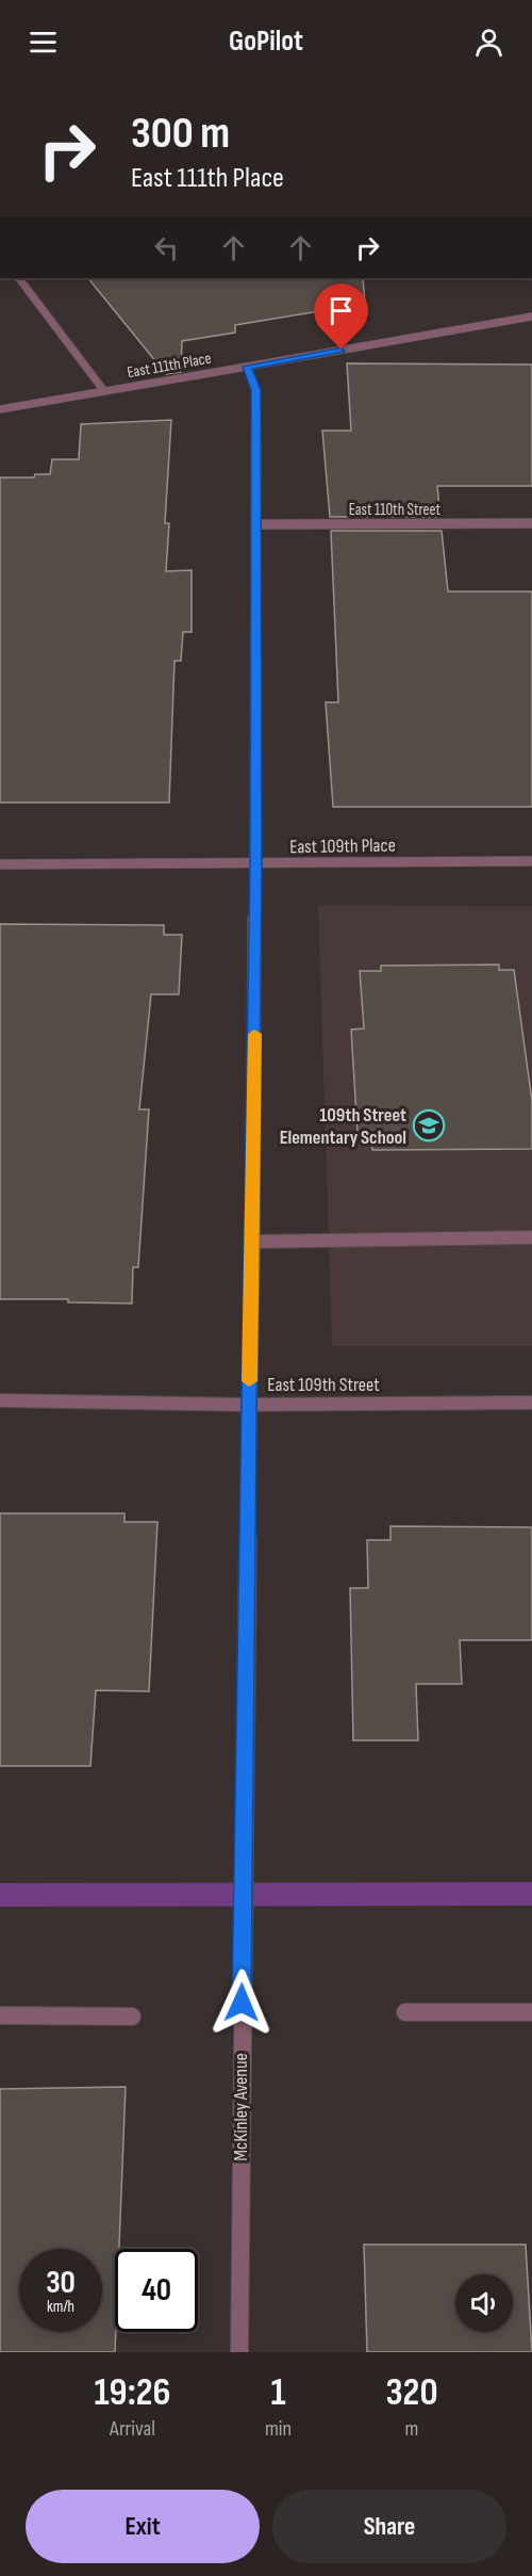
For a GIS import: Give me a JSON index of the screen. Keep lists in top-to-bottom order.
{
  "streets": {
    "street": [
      "East 111th Place",
      "East 110th Street",
      "East 109th Place",
      "East 109th Street",
      "McKinley Avenue"
    ]
  },
  "crossings": [
    ["East 111th Place", "McKinley Avenue"],
    ["East 110th Street", "McKinley Avenue"],
    ["East 109th Place", "McKinley Avenue"],
    ["East 109th Street", "McKinley Avenue"]
  ],
  "places": {
    "school or university": ["109th Street Elementary School"]
  },
  "page": {
    "header": "GoPilot",
    "turn": ["300 m", "East 111th Place"],
    "speed": "30 km/h",
    "limit": "40",
    "eta": [
      "19:26",
      "Arrival",
      "1",
      "min",
      "320",
      "m"
    ],
    "buttons": ["Exit", "Share"]
  }
}
